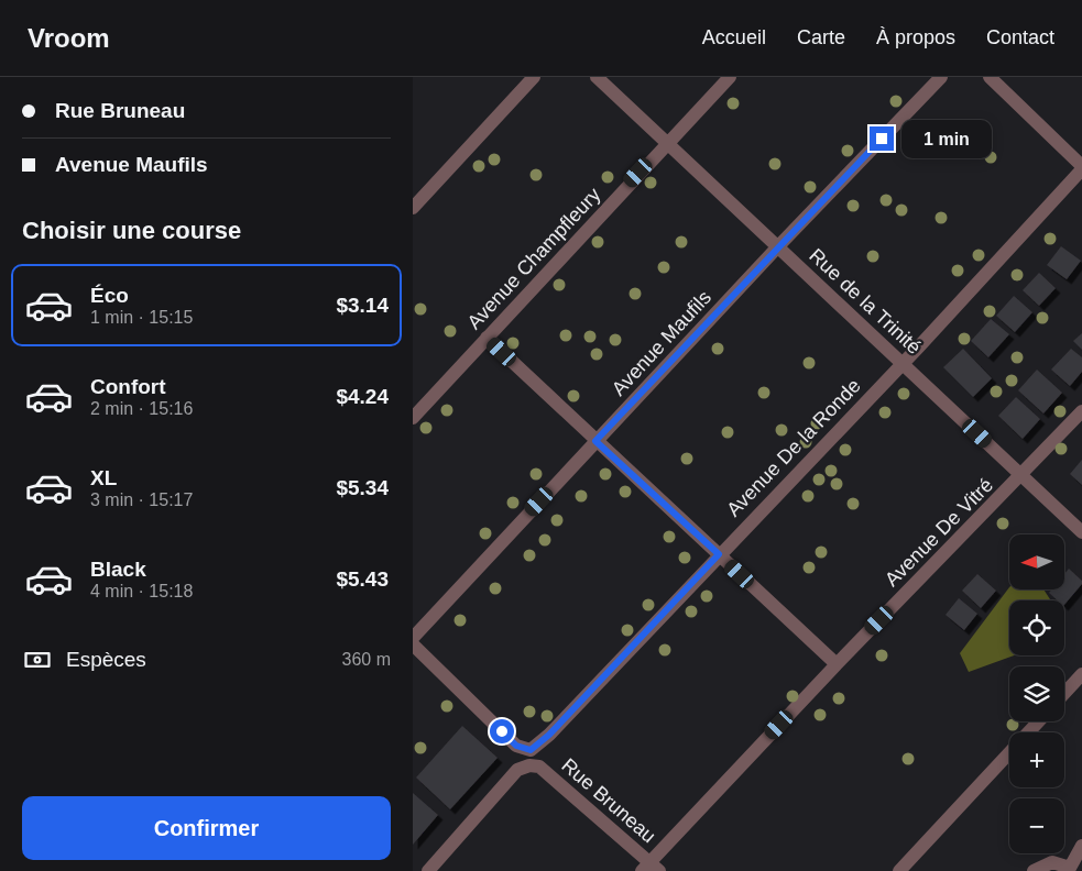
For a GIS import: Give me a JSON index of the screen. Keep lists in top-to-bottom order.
{
  "streets": {
    "street": [
      "Avenue Champfleury",
      "Rue de la Trinité",
      "Avenue Maufils",
      "Avenue De la Ronde",
      "Avenue De Vitré",
      "Rue Bruneau"
    ]
  },
  "crossings": [
    ["Avenue Champfleury", "Rue de la Trinité"],
    ["Rue de la Trinité", "Avenue Maufils"],
    ["Rue de la Trinité", "Avenue De la Ronde"],
    ["Rue de la Trinité", "Avenue De Vitré"],
    ["Avenue De Vitré", "Rue Bruneau"]
  ],
  "north": "left",
  "page": {
    "header": "Vroom",
    "nav": [
      "Accueil",
      "Carte",
      "À propos",
      "Contact"
    ],
    "banner": ["Rue Bruneau", "Avenue Maufils"],
    "bubble": "1 min",
    "heading": "Choisir une course",
    "list": [
      {
        "name": "Éco",
        "note": "1 min · 15:15",
        "value": "$3.14"
      },
      {
        "name": "Confort",
        "note": "2 min · 15:16",
        "value": "$4.24"
      },
      {
        "name": "XL",
        "note": "3 min · 15:17",
        "value": "$5.34"
      },
      {
        "name": "Black",
        "note": "4 min · 15:18",
        "value": "$5.43"
      }
    ],
    "map_buttons": ["+", "−"],
    "pay": ["Espèces", "360 m"],
    "buttons": "Confirmer"
  }
}
